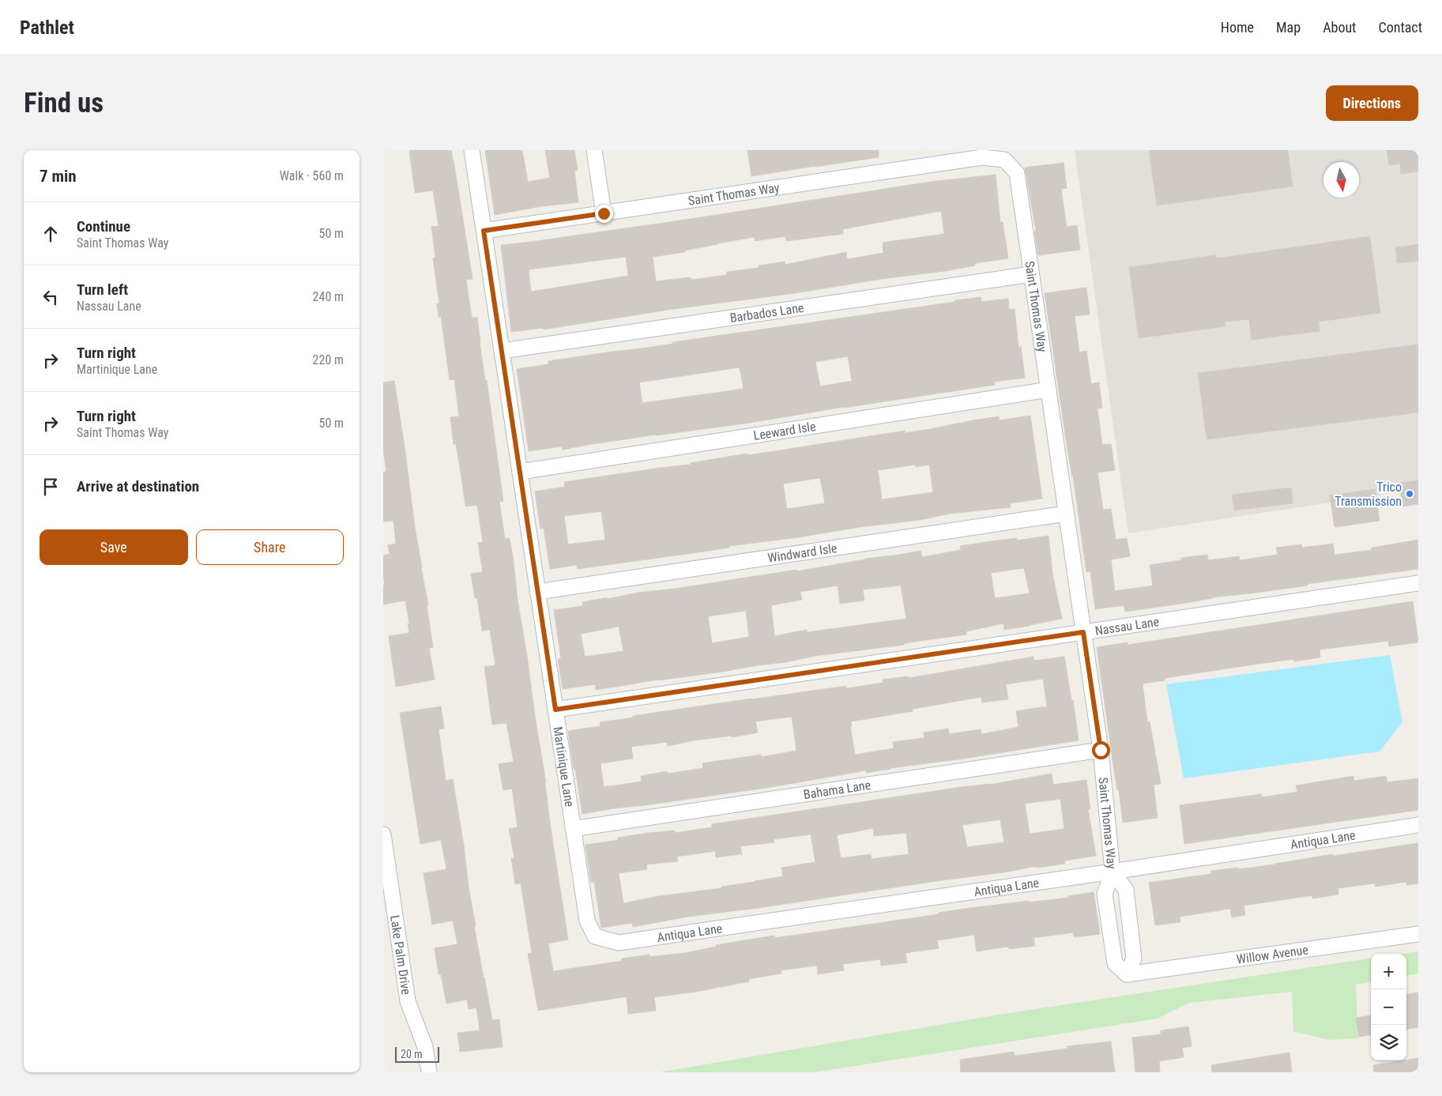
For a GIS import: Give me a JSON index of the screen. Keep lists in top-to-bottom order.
{
  "streets": {
    "street": [
      "Saint Thomas Way",
      "Barbados Lane",
      "Leeward Isle",
      "Windward Isle",
      "Nassau Lane",
      "Martinique Lane",
      "Bahama Lane",
      "Antiqua Lane",
      "Willow Avenue",
      "Lake Palm Drive"
    ]
  },
  "crossings": [
    ["Saint Thomas Way", "Barbados Lane"],
    ["Saint Thomas Way", "Leeward Isle"],
    ["Saint Thomas Way", "Windward Isle"],
    ["Saint Thomas Way", "Nassau Lane"],
    ["Saint Thomas Way", "Martinique Lane"],
    ["Saint Thomas Way", "Bahama Lane"],
    ["Saint Thomas Way", "Antiqua Lane"],
    ["Saint Thomas Way", "Willow Avenue"],
    ["Barbados Lane", "Martinique Lane"],
    ["Leeward Isle", "Martinique Lane"],
    ["Windward Isle", "Martinique Lane"],
    ["Nassau Lane", "Martinique Lane"],
    ["Martinique Lane", "Bahama Lane"],
    ["Martinique Lane", "Antiqua Lane"]
  ],
  "places": ["Trico Transmission"],
  "scale_bar": "20 m",
  "north": "bottom",
  "page": {
    "header": "Pathlet",
    "nav": [
      "Home",
      "Map",
      "About",
      "Contact"
    ],
    "buttons": [
      "Directions",
      ["Save", "Share"]
    ],
    "title": "Find us",
    "heading": ["7 min", "Walk · 560 m"],
    "list": [
      ["Continue", "Saint Thomas Way", "50 m"],
      ["Turn left", "Nassau Lane", "240 m"],
      ["Turn right", "Martinique Lane", "220 m"],
      ["Turn right", "Saint Thomas Way", "50 m"],
      "Arrive at destination"
    ],
    "map_buttons": ["+", "−"],
    "scale": "20 m"
  }
}
